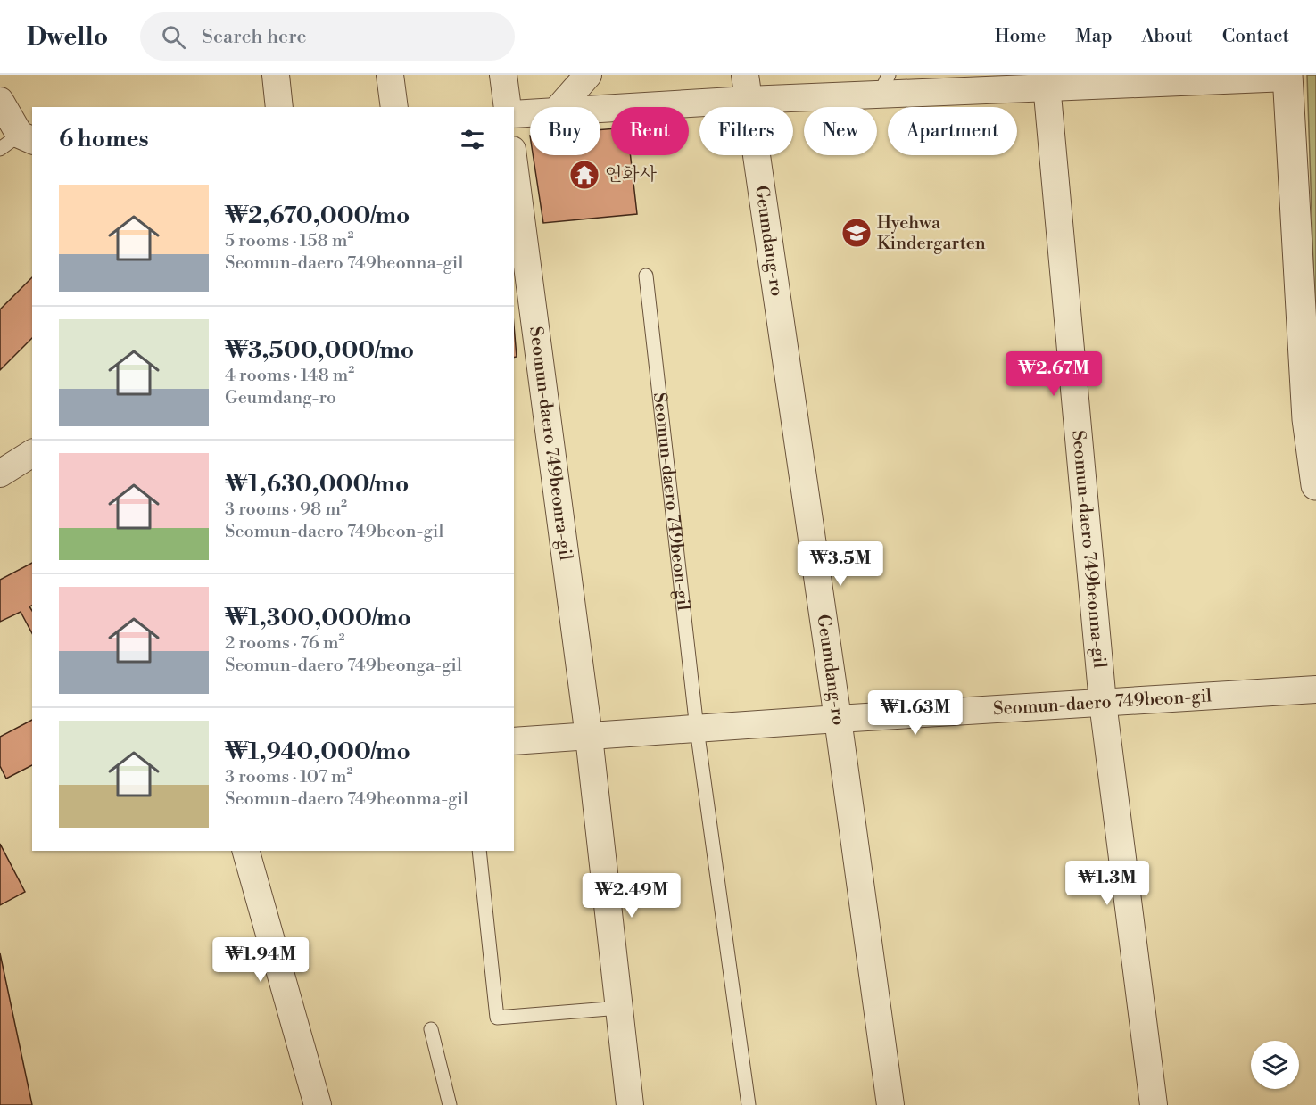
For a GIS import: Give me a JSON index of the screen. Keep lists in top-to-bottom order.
{
  "streets": {
    "street": [
      "Geumdang-ro",
      "Seomun-daero 749beonra-gil",
      "Seomun-daero 749beon-gil",
      "Seomun-daero 749beonna-gil"
    ]
  },
  "crossings": [
    ["Geumdang-ro", "Seomun-daero 749beon-gil"],
    ["Seomun-daero 749beonra-gil", "Seomun-daero 749beon-gil"],
    ["Seomun-daero 749beon-gil", "Seomun-daero 749beonna-gil"]
  ],
  "places": {
    "temple": ["연화사"],
    "school or university": ["Hyehwa Kindergarten"]
  },
  "page": {
    "header": "Dwello",
    "search": "Search here",
    "nav": [
      "Home",
      "Map",
      "About",
      "Contact"
    ],
    "chip": [
      "Buy",
      "Rent",
      "Filters",
      "New",
      "Apartment"
    ],
    "heading": "6 homes",
    "list": [
      {
        "name": "₩2,670,000/mo",
        "note": "5 rooms · 158 m² · Seomun-daero 749beonna-gil"
      },
      {
        "name": "₩3,500,000/mo",
        "note": "4 rooms · 148 m² · Geumdang-ro"
      },
      {
        "name": "₩1,630,000/mo",
        "note": "3 rooms · 98 m² · Seomun-daero 749beon-gil"
      },
      {
        "name": "₩1,300,000/mo",
        "note": "2 rooms · 76 m² · Seomun-daero 749beonga-gil"
      },
      {
        "name": "₩1,940,000/mo",
        "note": "3 rooms · 107 m² · Seomun-daero 749beonma-gil"
      }
    ],
    "price": [
      "₩2.67M",
      "₩3.5M",
      "₩1.63M",
      "₩1.3M",
      "₩2.49M",
      "₩1.94M"
    ]
  }
}
